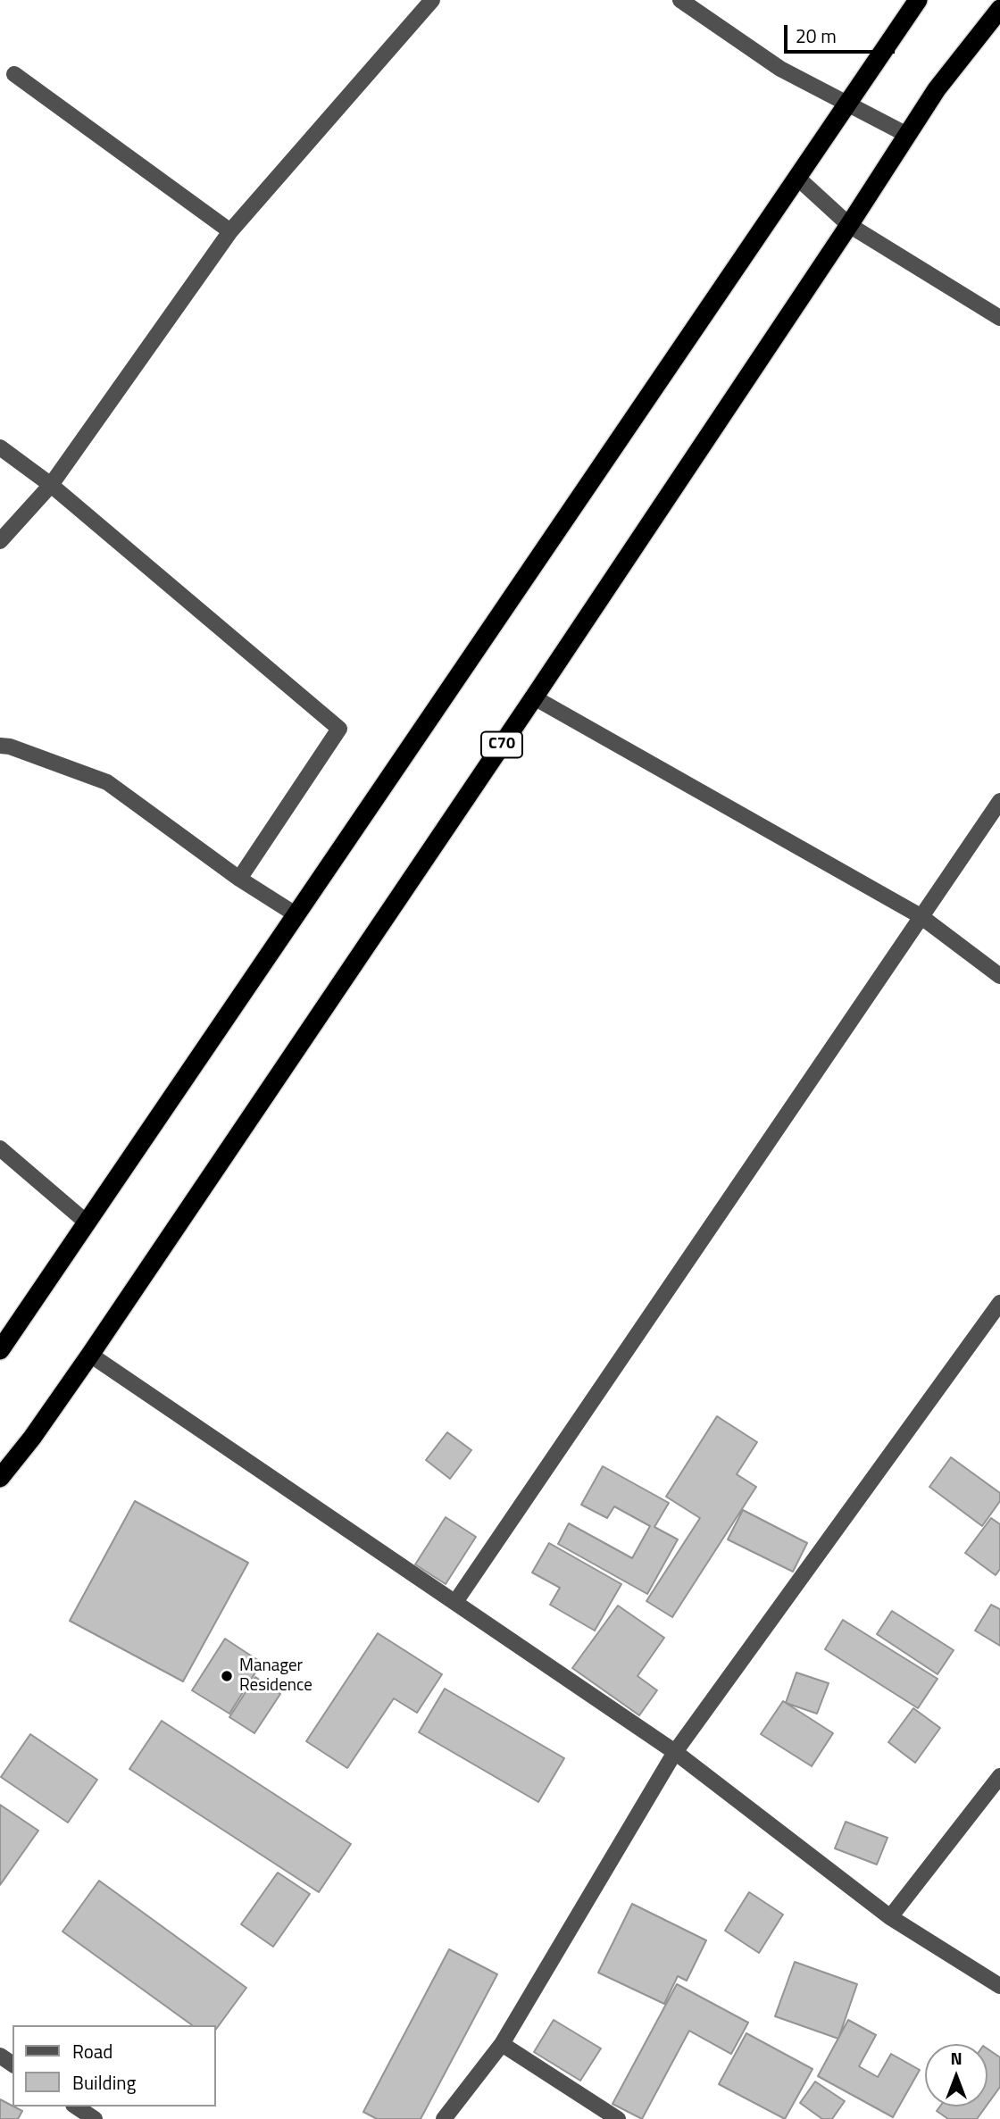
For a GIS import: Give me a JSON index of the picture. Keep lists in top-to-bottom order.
{
  "streets": {
    "highway": ["C70"]
  },
  "places": ["Manager Residence"],
  "legend": ["Road", "Building"],
  "scale_bar": "20 m",
  "north": "top"
}
